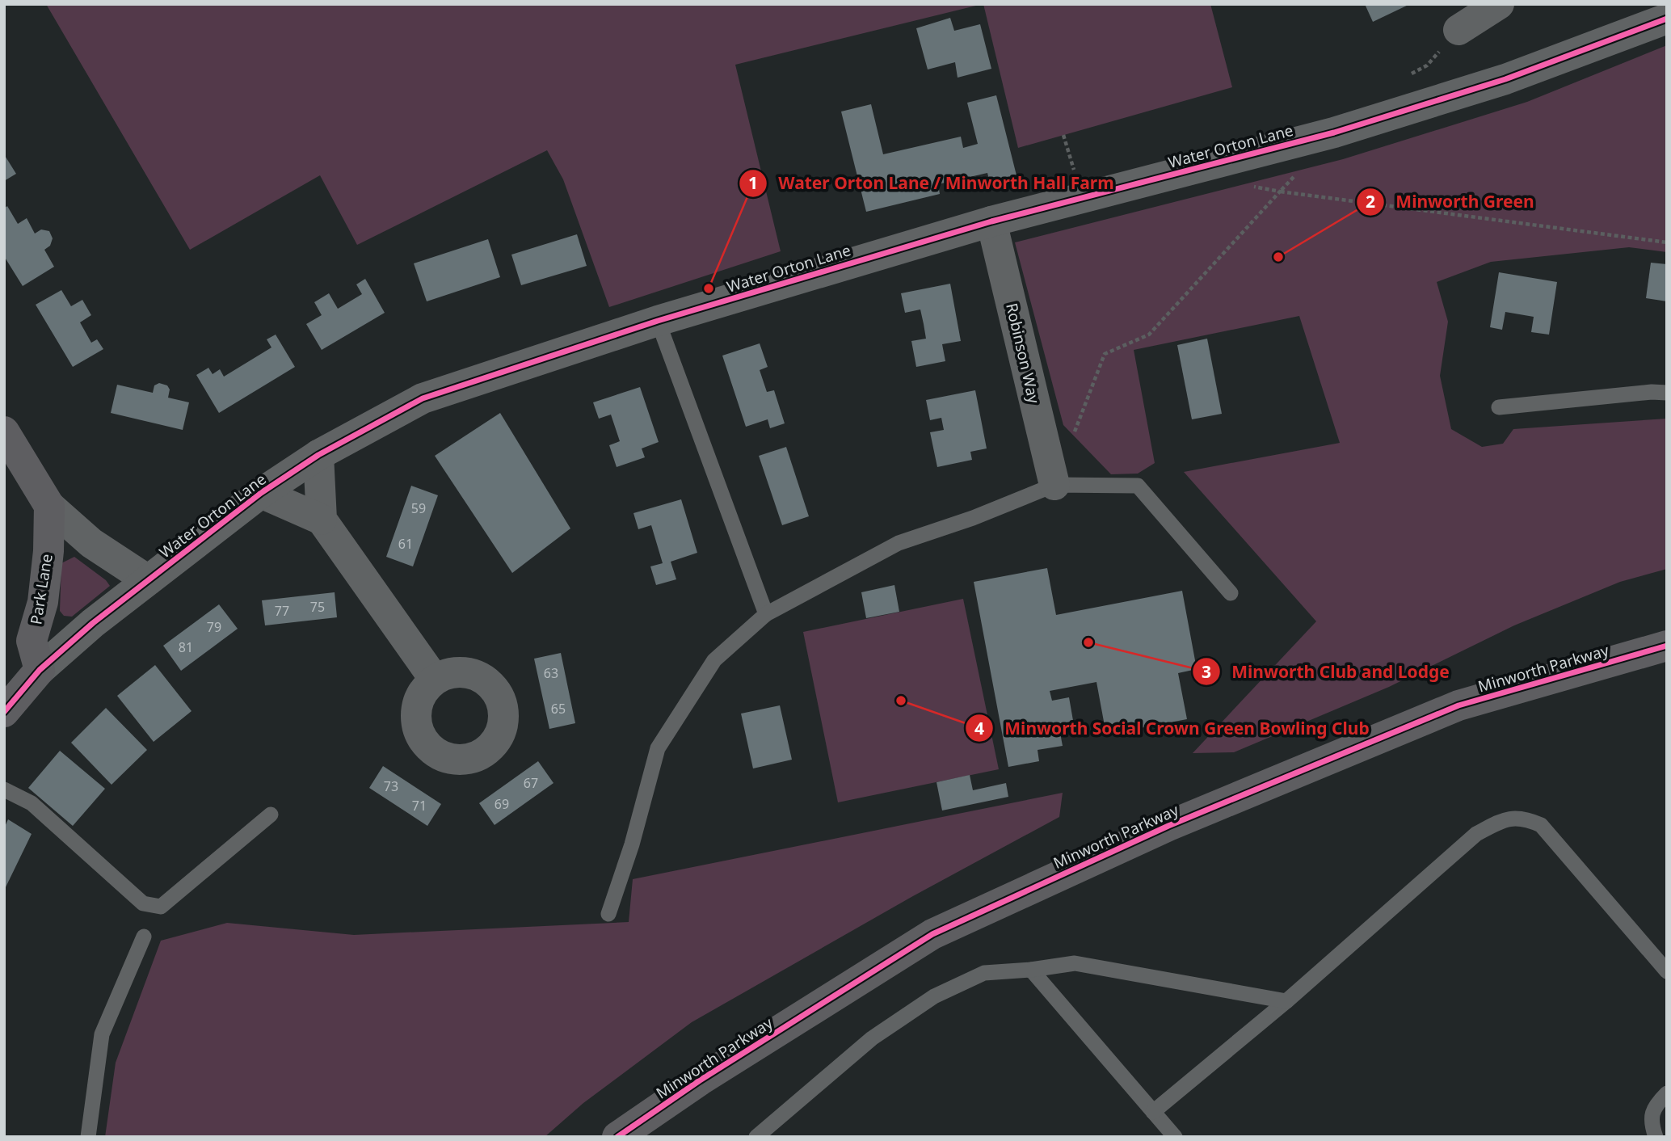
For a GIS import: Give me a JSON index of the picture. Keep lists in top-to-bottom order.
{
  "streets": {
    "street": [
      "Water Orton Lane",
      "Robinson Way",
      "Park Lane",
      "Minworth Parkway"
    ]
  },
  "crossings": [
    ["Water Orton Lane", "Robinson Way"],
    ["Water Orton Lane", "Park Lane"]
  ],
  "places": [
    "Minworth Green",
    "Water Orton Lane / Minworth Hall Farm",
    "Minworth Club and Lodge",
    "Minworth Social Crown Green Bowling Club"
  ],
  "house_numbers": [
    "59",
    "61",
    "75",
    "77",
    "79",
    "81",
    "63",
    "65",
    "67",
    "73",
    "69",
    "71"
  ]
}
